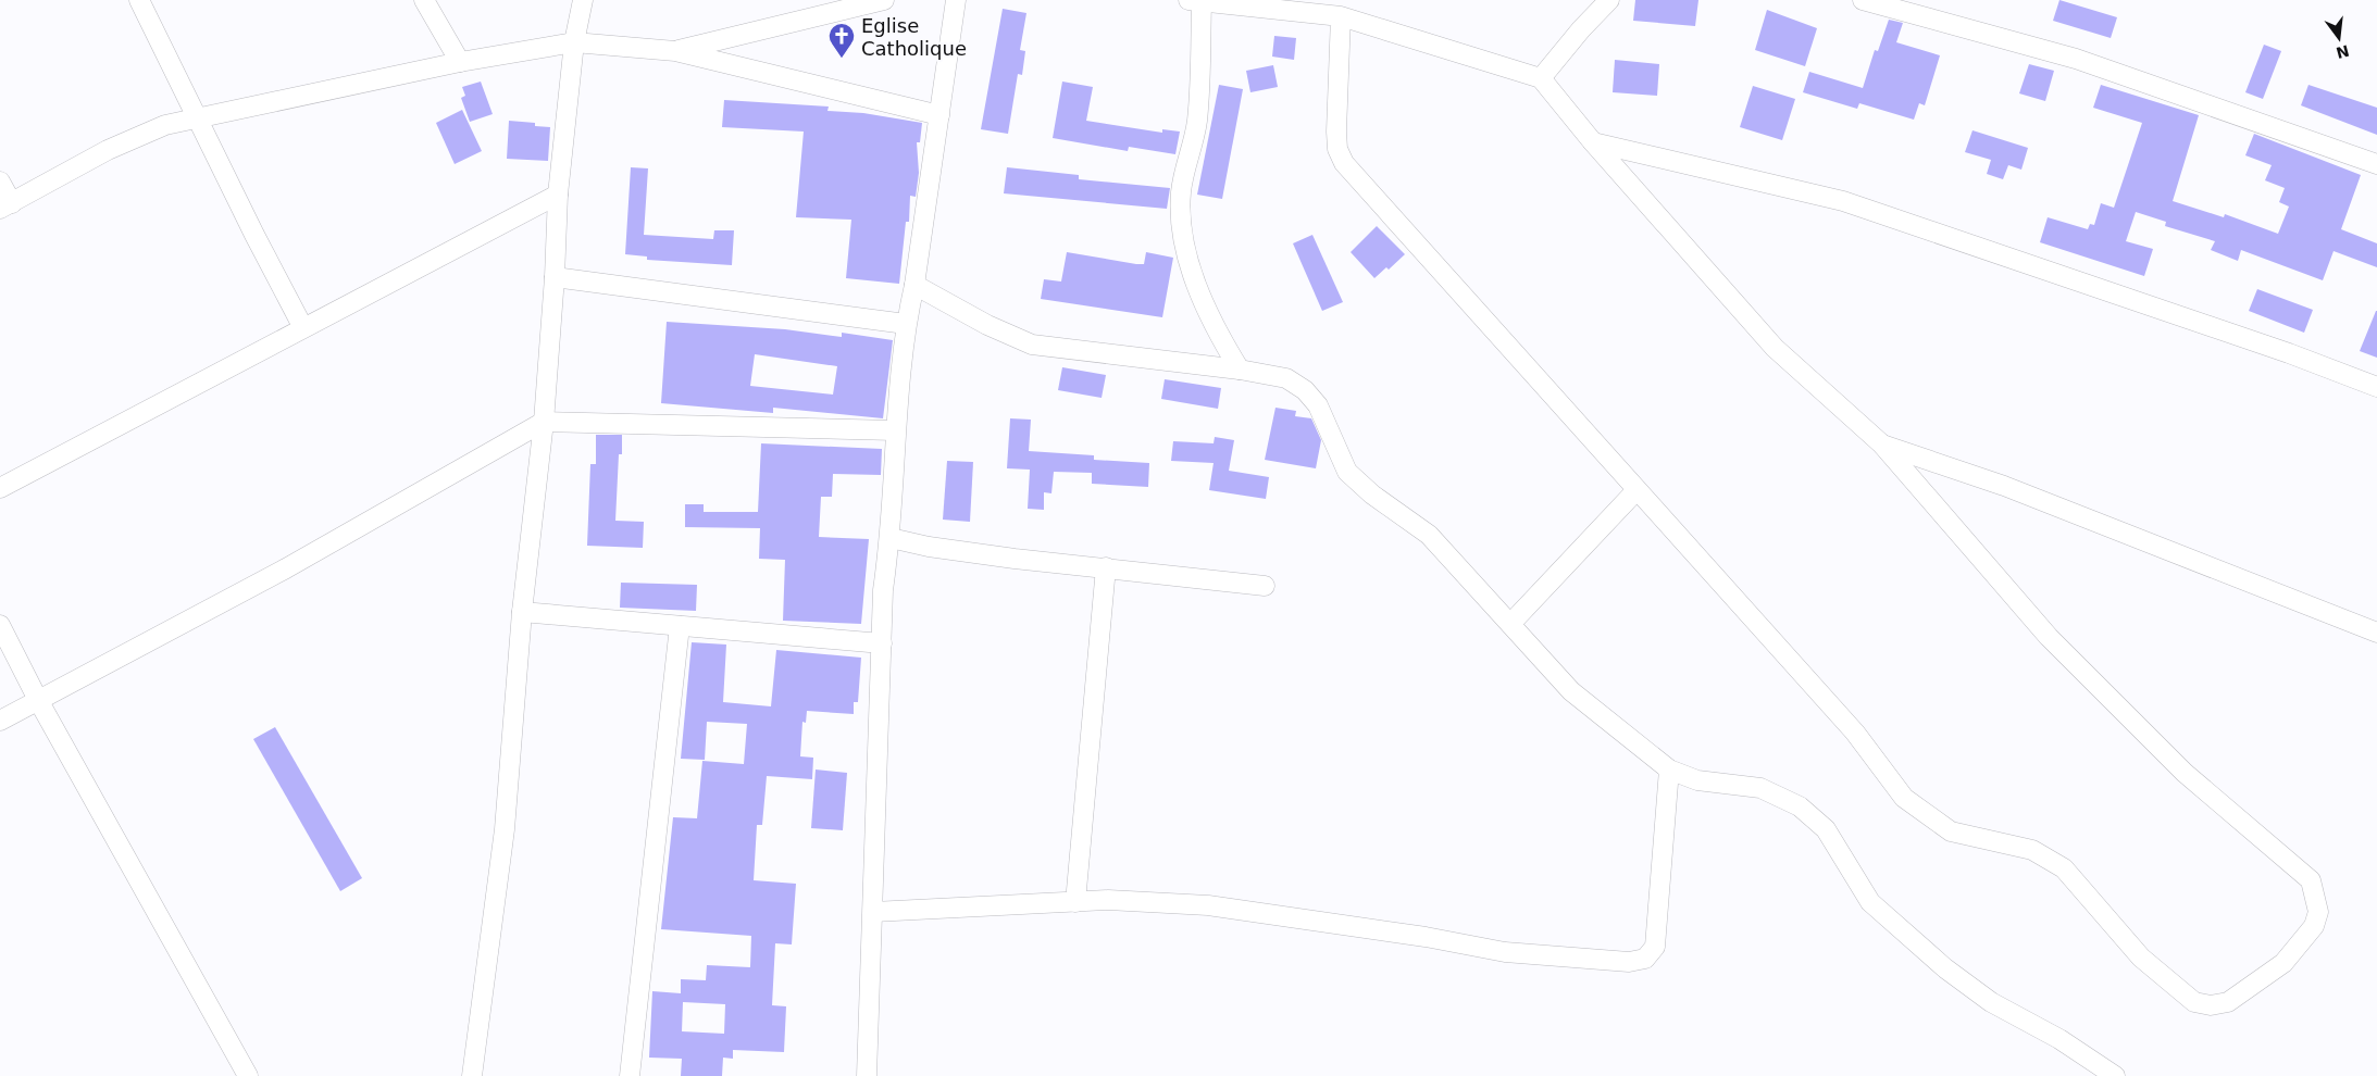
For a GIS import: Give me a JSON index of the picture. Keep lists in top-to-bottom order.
{
  "places": {
    "church": ["Eglise Catholique"]
  },
  "north": "bottom"
}
